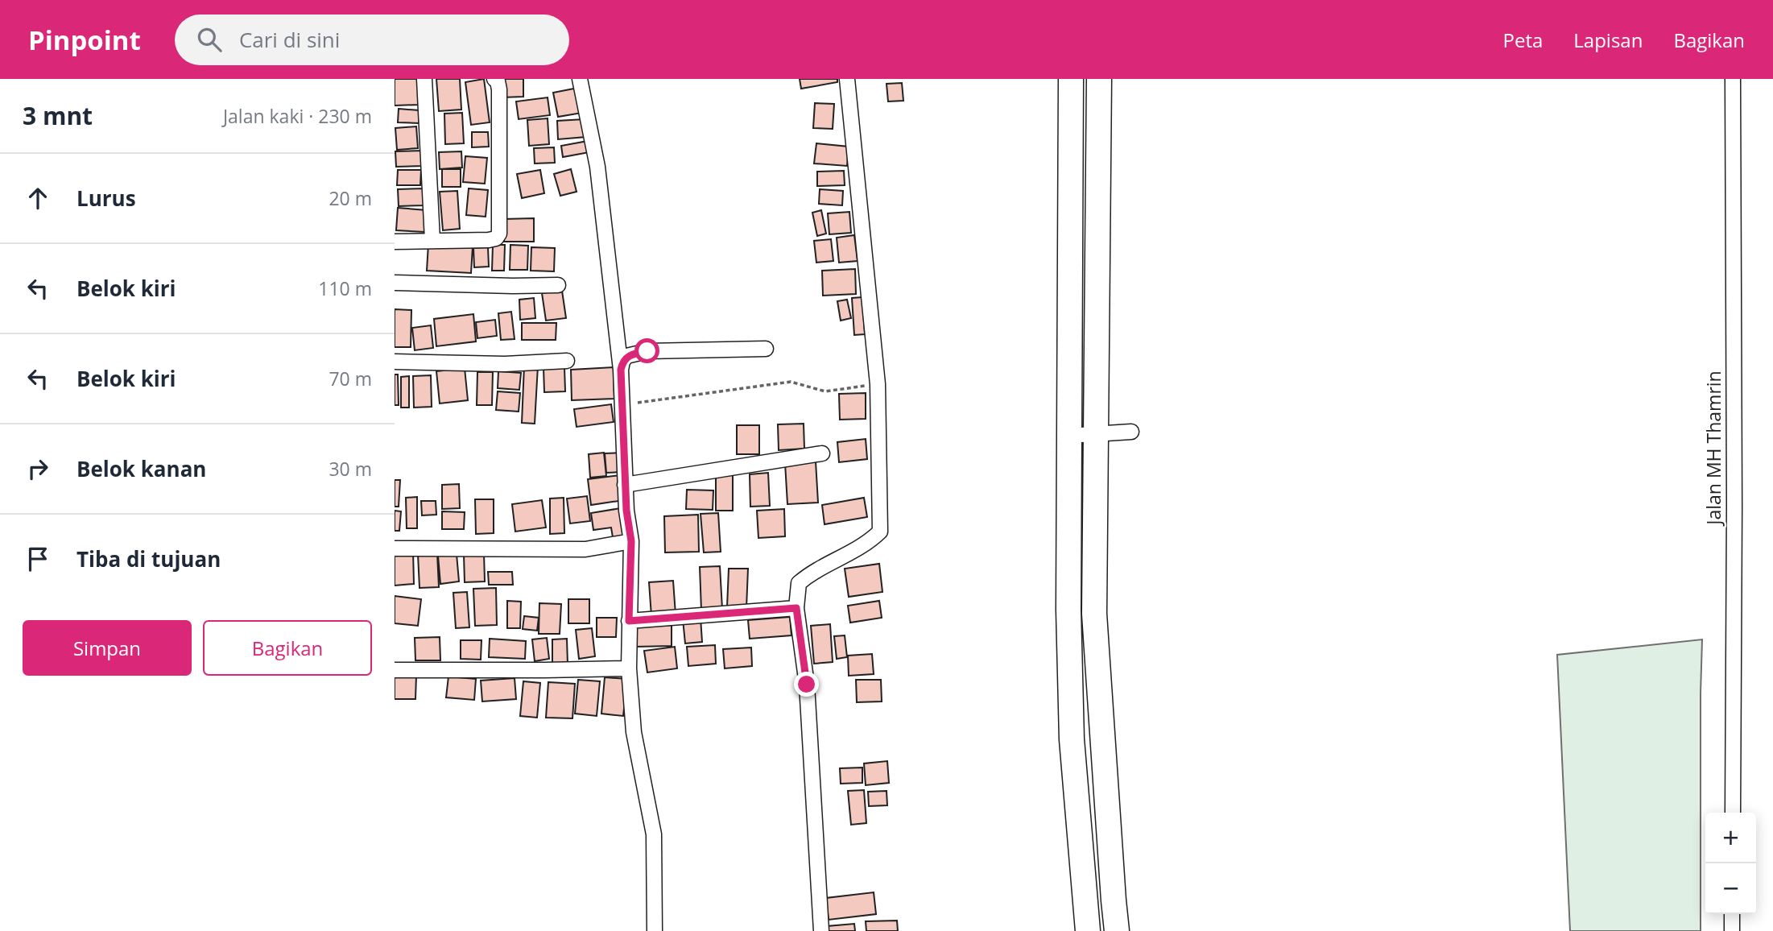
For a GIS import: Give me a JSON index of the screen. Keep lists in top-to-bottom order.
{
  "streets": {
    "street": ["Jalan MH Thamrin"]
  },
  "page": {
    "header": "Pinpoint",
    "search": "Cari di sini",
    "nav": ["Peta", "Lapisan", "Bagikan"],
    "heading": ["3 mnt", "Jalan kaki · 230 m"],
    "list": [
      ["Lurus", "20 m"],
      ["Belok kiri", "110 m"],
      ["Belok kiri", "70 m"],
      ["Belok kanan", "30 m"],
      "Tiba di tujuan"
    ],
    "buttons": ["Simpan", "Bagikan"],
    "map_buttons": ["+", "−"]
  }
}
